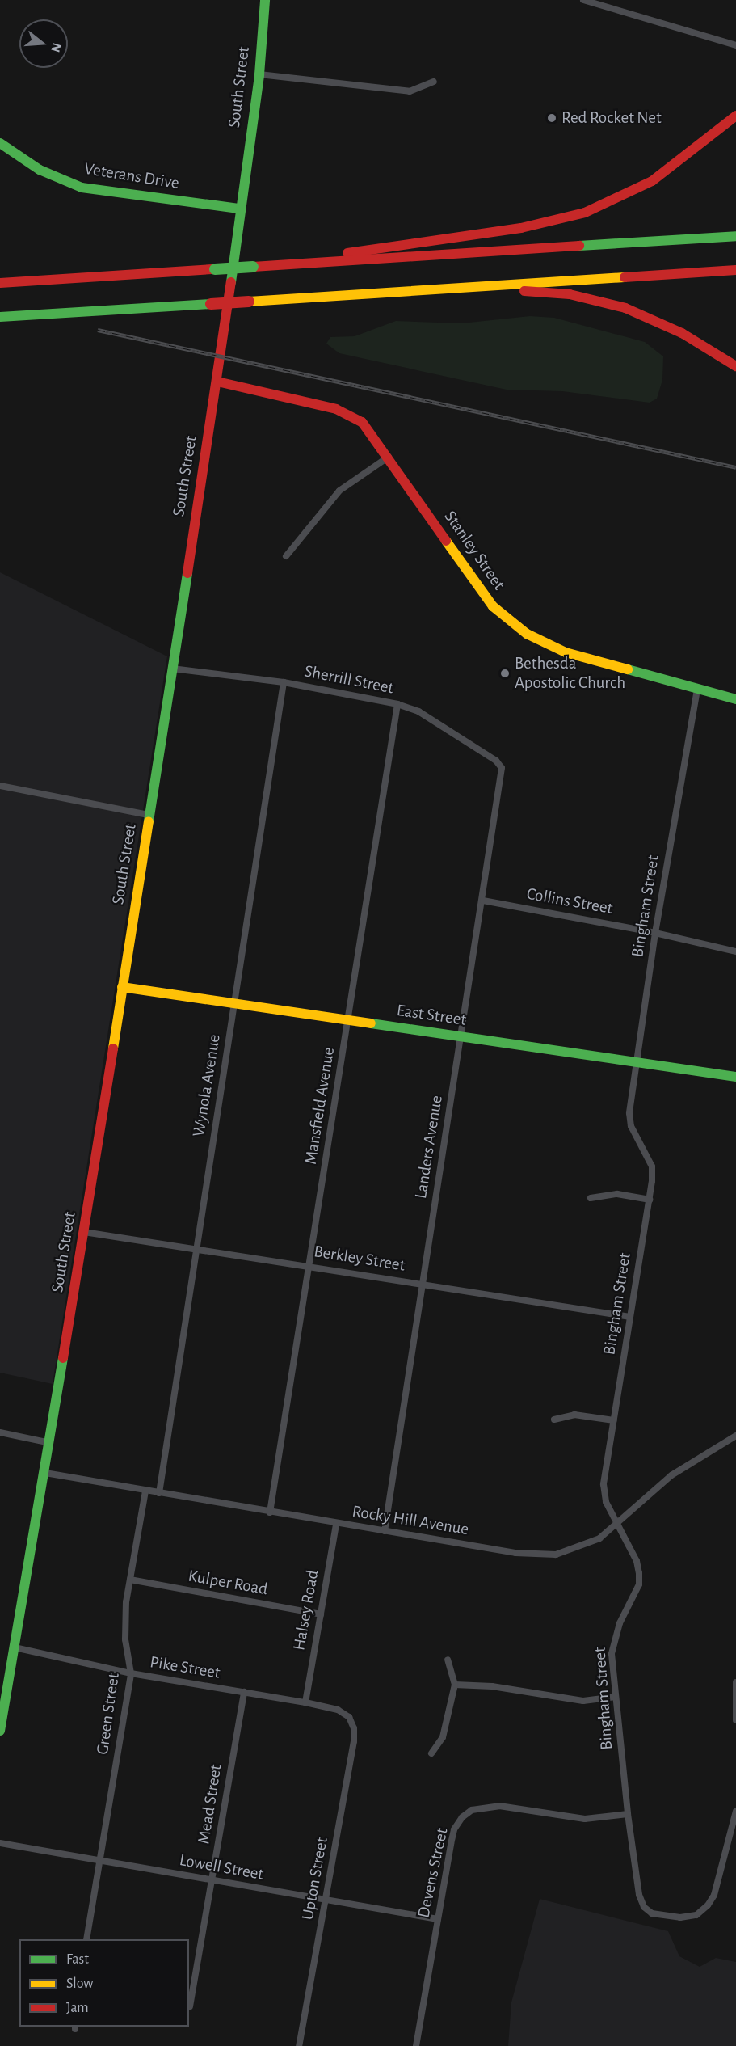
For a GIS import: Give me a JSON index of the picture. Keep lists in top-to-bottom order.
{
  "streets": {
    "main road": [
      "South Street",
      "Veterans Drive",
      "Stanley Street",
      "East Street"
    ],
    "street": [
      "Sherrill Street",
      "Collins Street",
      "Bingham Street",
      "Wynola Avenue",
      "Mansfield Avenue",
      "Landers Avenue",
      "Berkley Street",
      "Rocky Hill Avenue",
      "Kulper Road",
      "Halsey Road",
      "Pike Street",
      "Green Street",
      "Mead Street",
      "Lowell Street",
      "Devens Street",
      "Upton Street"
    ]
  },
  "crossings": [
    ["South Street", "Veterans Drive"],
    ["South Street", "Stanley Street"],
    ["South Street", "Sherrill Street"],
    ["South Street", "East Street"],
    ["South Street", "Berkley Street"],
    ["South Street", "Rocky Hill Avenue"],
    ["South Street", "Pike Street"],
    ["Stanley Street", "Bingham Street"],
    ["Sherrill Street", "Wynola Avenue"],
    ["Sherrill Street", "Mansfield Avenue"],
    ["Sherrill Street", "Landers Avenue"],
    ["Collins Street", "Bingham Street"],
    ["Collins Street", "Landers Avenue"],
    ["Bingham Street", "East Street"],
    ["Bingham Street", "Berkley Street"],
    ["Bingham Street", "Rocky Hill Avenue"],
    ["Bingham Street", "Devens Street"],
    ["East Street", "Wynola Avenue"],
    ["East Street", "Mansfield Avenue"],
    ["East Street", "Landers Avenue"],
    ["Wynola Avenue", "Berkley Street"],
    ["Wynola Avenue", "Rocky Hill Avenue"],
    ["Mansfield Avenue", "Berkley Street"],
    ["Mansfield Avenue", "Rocky Hill Avenue"],
    ["Landers Avenue", "Berkley Street"],
    ["Landers Avenue", "Rocky Hill Avenue"],
    ["Rocky Hill Avenue", "Halsey Road"],
    ["Rocky Hill Avenue", "Green Street"],
    ["Kulper Road", "Halsey Road"],
    ["Kulper Road", "Green Street"],
    ["Halsey Road", "Pike Street"],
    ["Pike Street", "Green Street"],
    ["Pike Street", "Mead Street"],
    ["Pike Street", "Upton Street"],
    ["Green Street", "Lowell Street"],
    ["Mead Street", "Lowell Street"],
    ["Lowell Street", "Devens Street"],
    ["Lowell Street", "Upton Street"]
  ],
  "places": ["Red Rocket Net", "Bethesda Apostolic Church"],
  "legend": ["Fast", "Slow", "Jam"],
  "north": "right"
}
